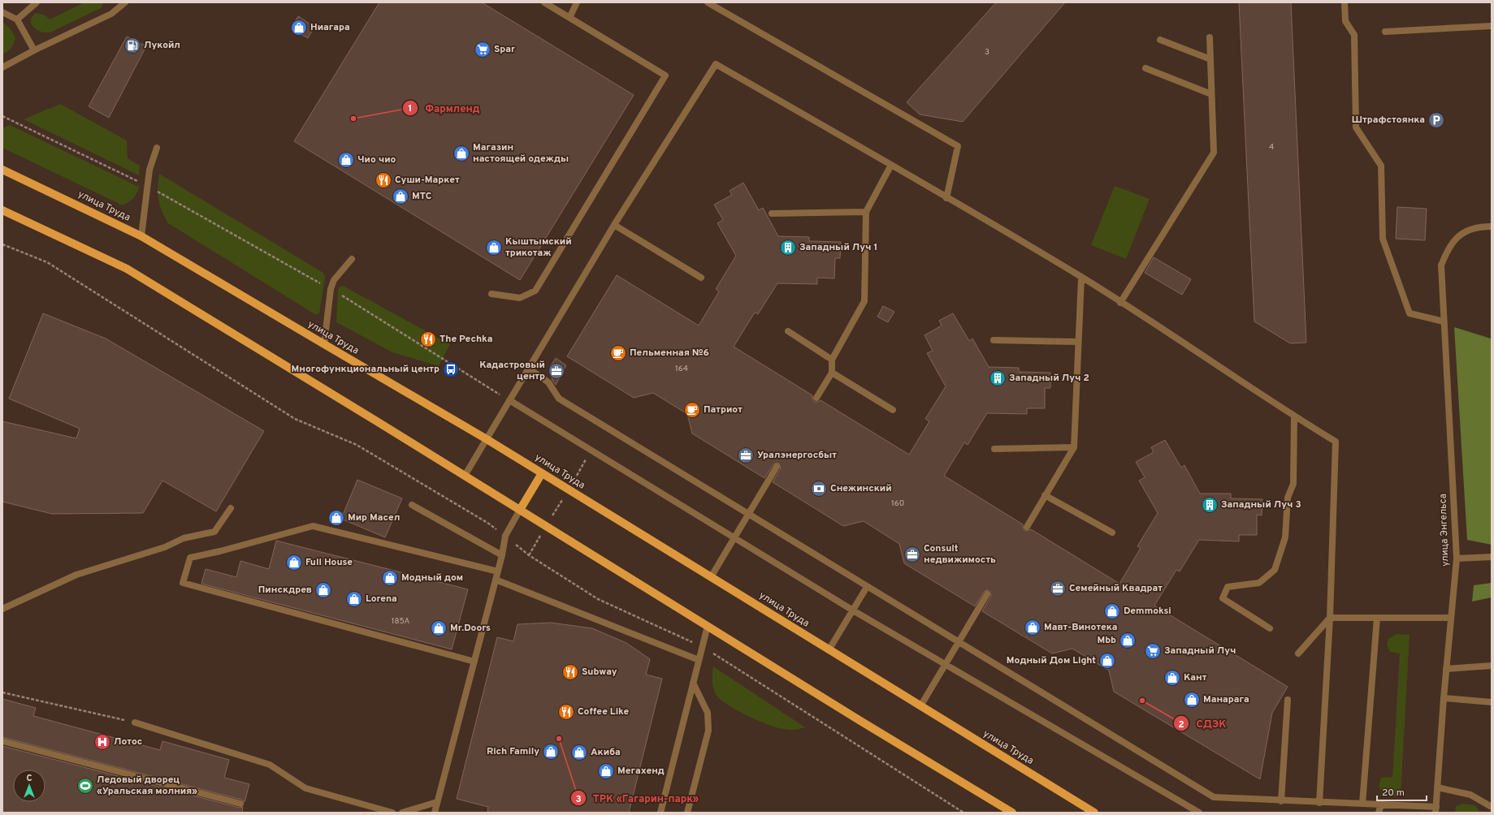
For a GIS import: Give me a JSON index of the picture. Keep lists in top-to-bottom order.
{
  "streets": {
    "main road": ["улица Труда"],
    "street": ["улица Энгельса"]
  },
  "places": {
    "shop": [
      "Ниагара",
      "Магазин настоящей одежды",
      "Чио чио",
      "МТС",
      "Кыштымский трикотаж",
      "Мир Масел",
      "Full House",
      "Модный дом",
      "Пинскдрев",
      "Lorena",
      "Demmoksi",
      "Мавт-Винотека",
      "Mr.Doors",
      "Mbb",
      "Модный Дом Light",
      "Кант",
      "Манарага",
      "Rich Family",
      "Акиба",
      "Мегахенд"
    ],
    "fuel station": ["Лукойл"],
    "supermarket": ["Spar", "Западный Луч"],
    "other": ["Фармленд", "СДЭК", "ТРК «Гагарин-парк»"],
    "parking": ["Штрафстоянка"],
    "restaurant": [
      "Суши-Маркет",
      "The Pechka",
      "Subway",
      "Coffee Like"
    ],
    "building": ["Западный Луч 1", "Западный Луч 2", "Западный Луч 3"],
    "cafe": ["Пельменная №6", "Патриот"],
    "bus stop": ["Многофункциональный центр"],
    "office": [
      "Кадастровый центр",
      "Уралэнергосбыт",
      "Consult недвижимость",
      "Семейный Квадрат"
    ],
    "bank": ["Снежинский"],
    "hospital": ["Лотос"],
    "sports": ["Ледовый дворец «Уральская молния»"]
  },
  "house_numbers": [
    "3",
    "4",
    "164",
    "160",
    "185А"
  ],
  "scale_bar": "20 m",
  "north": "top"
}
